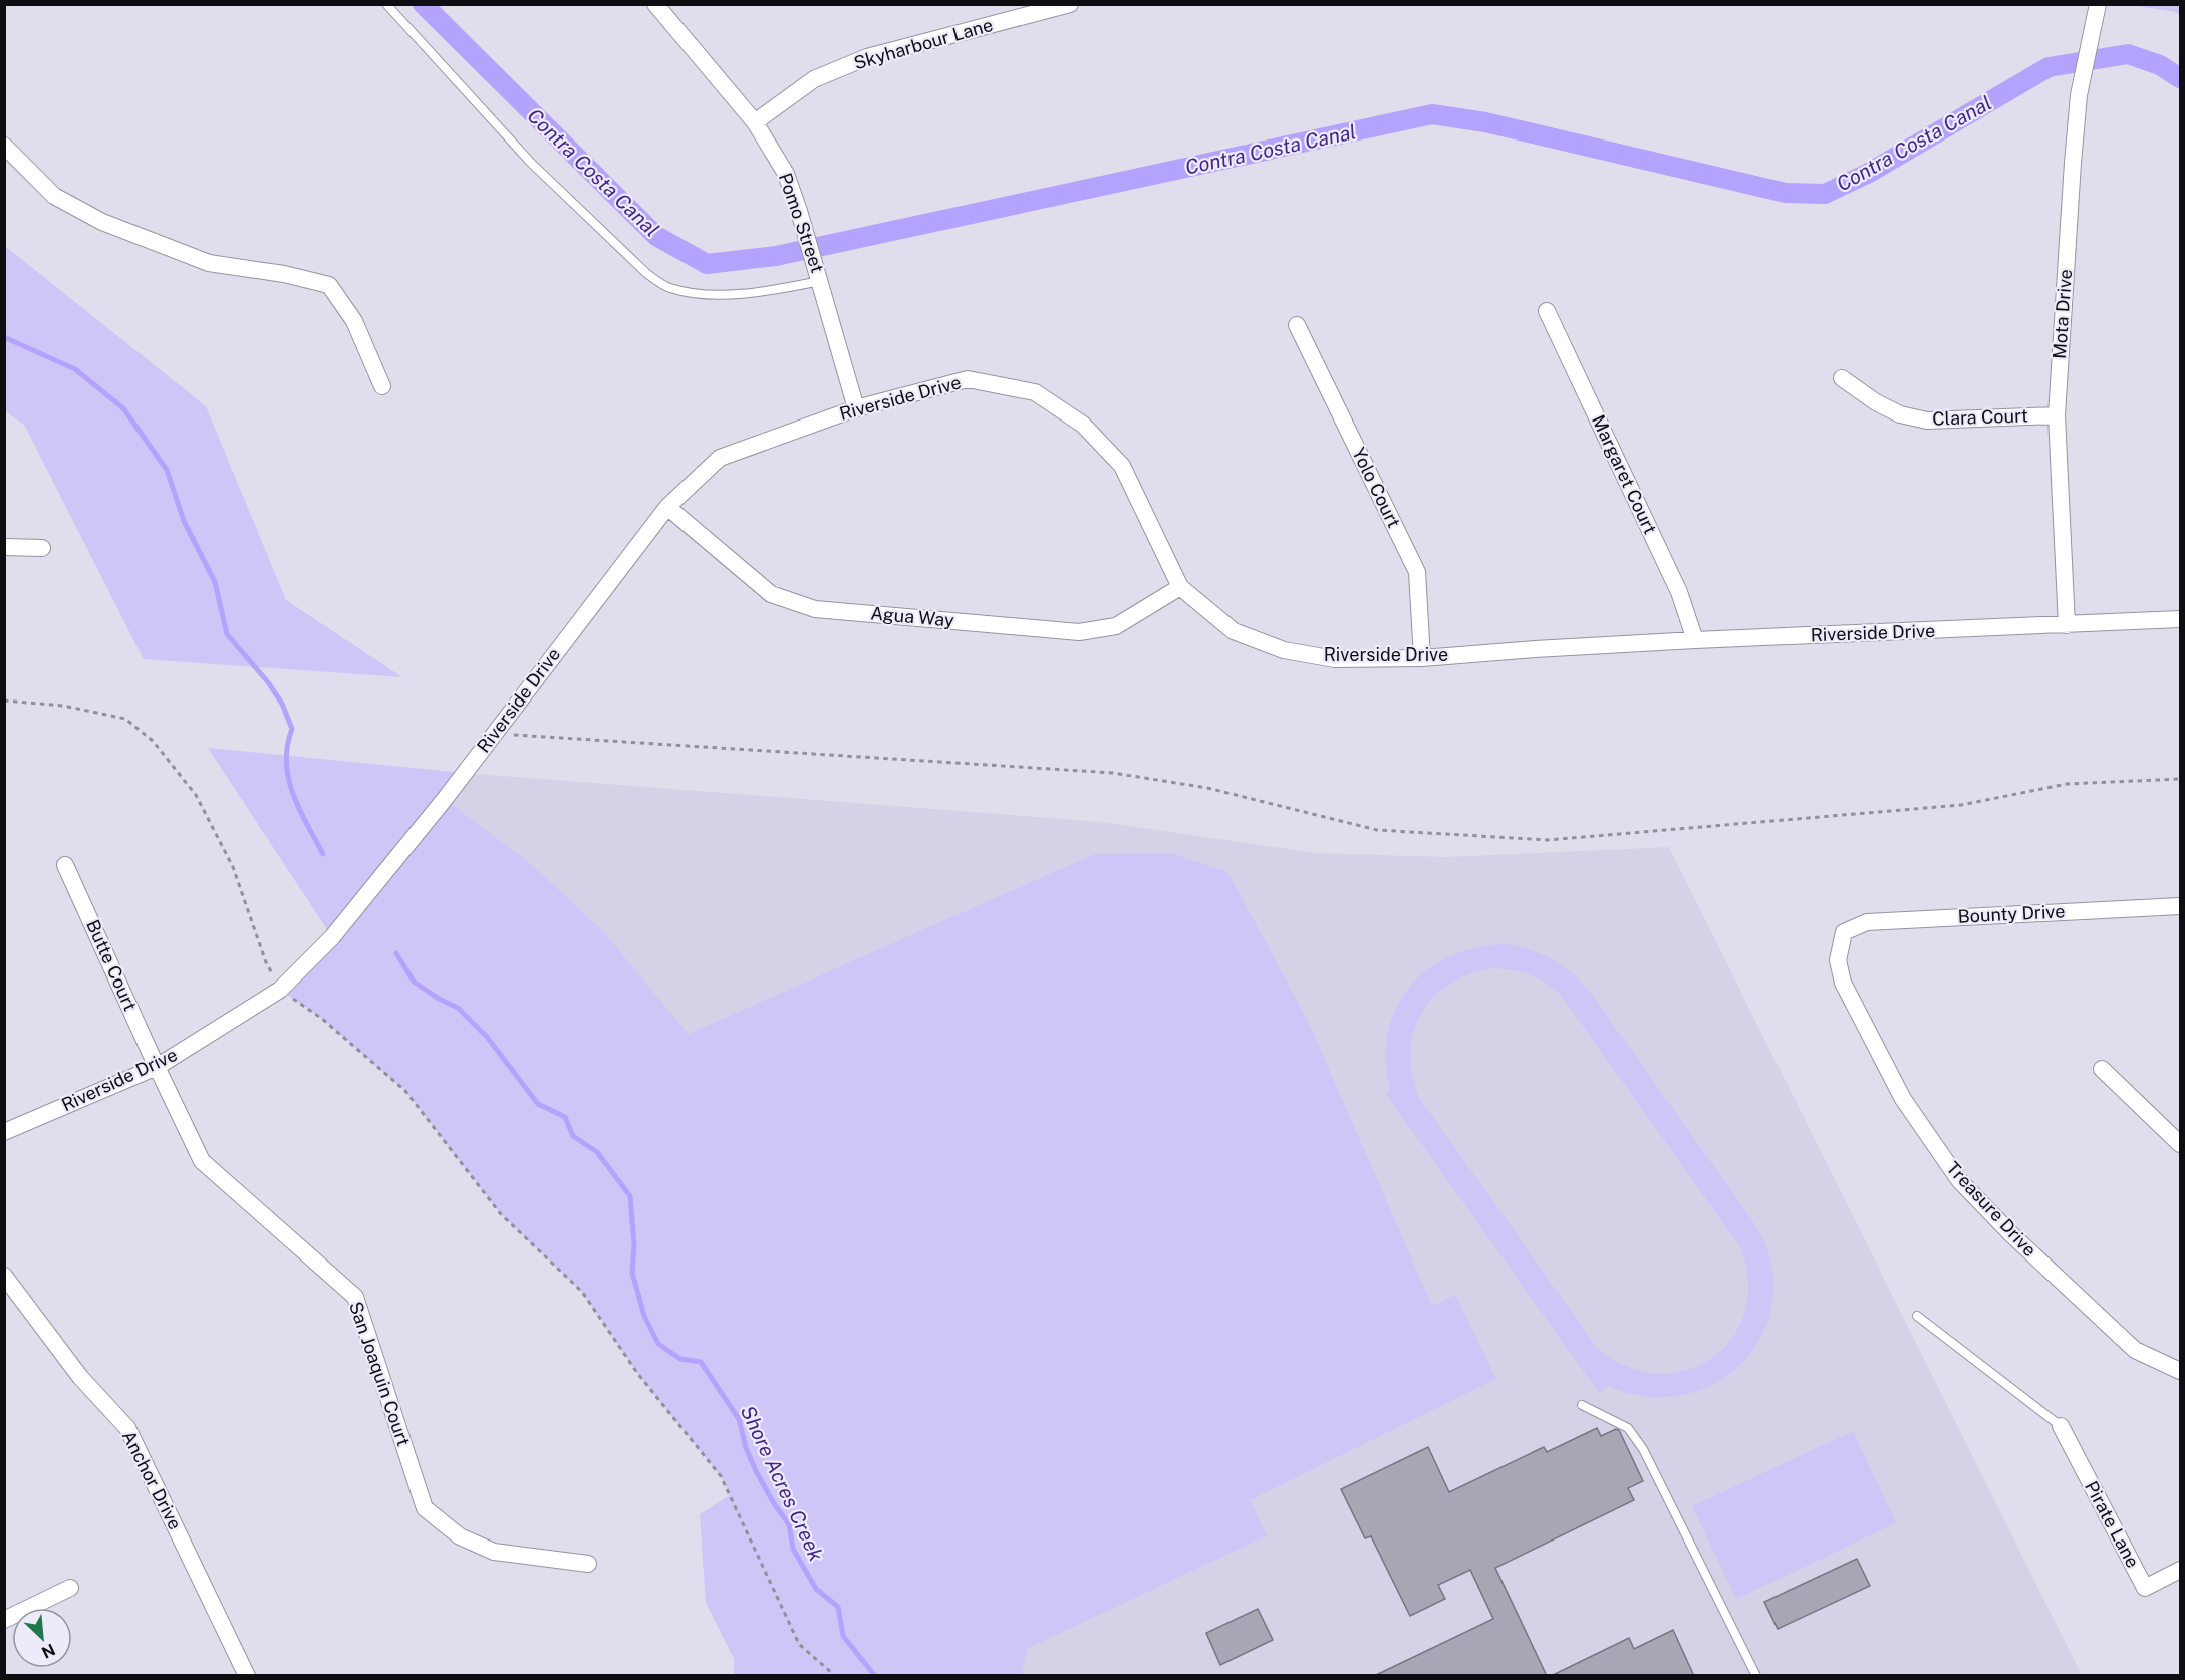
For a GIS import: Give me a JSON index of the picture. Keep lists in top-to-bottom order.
{
  "streets": {
    "street": [
      "Skyharbour Lane",
      "Pomo Street",
      "Mota Drive",
      "Riverside Drive",
      "Clara Court",
      "Margaret Court",
      "Yolo Court",
      "Agua Way",
      "Bounty Drive",
      "Butte Court",
      "Treasure Drive",
      "San Joaquin Court",
      "Anchor Drive",
      "Pirate Lane"
    ]
  },
  "crossings": [
    ["Skyharbour Lane", "Pomo Street"],
    ["Pomo Street", "Riverside Drive"],
    ["Mota Drive", "Riverside Drive"],
    ["Mota Drive", "Clara Court"],
    ["Riverside Drive", "Margaret Court"],
    ["Riverside Drive", "Yolo Court"],
    ["Riverside Drive", "Agua Way"],
    ["Riverside Drive", "Butte Court"],
    ["Riverside Drive", "San Joaquin Court"],
    ["Bounty Drive", "Treasure Drive"],
    ["Butte Court", "San Joaquin Court"]
  ],
  "water": ["Contra Costa Canal", "Shore Acres Creek"],
  "north": "bottom right"
}
